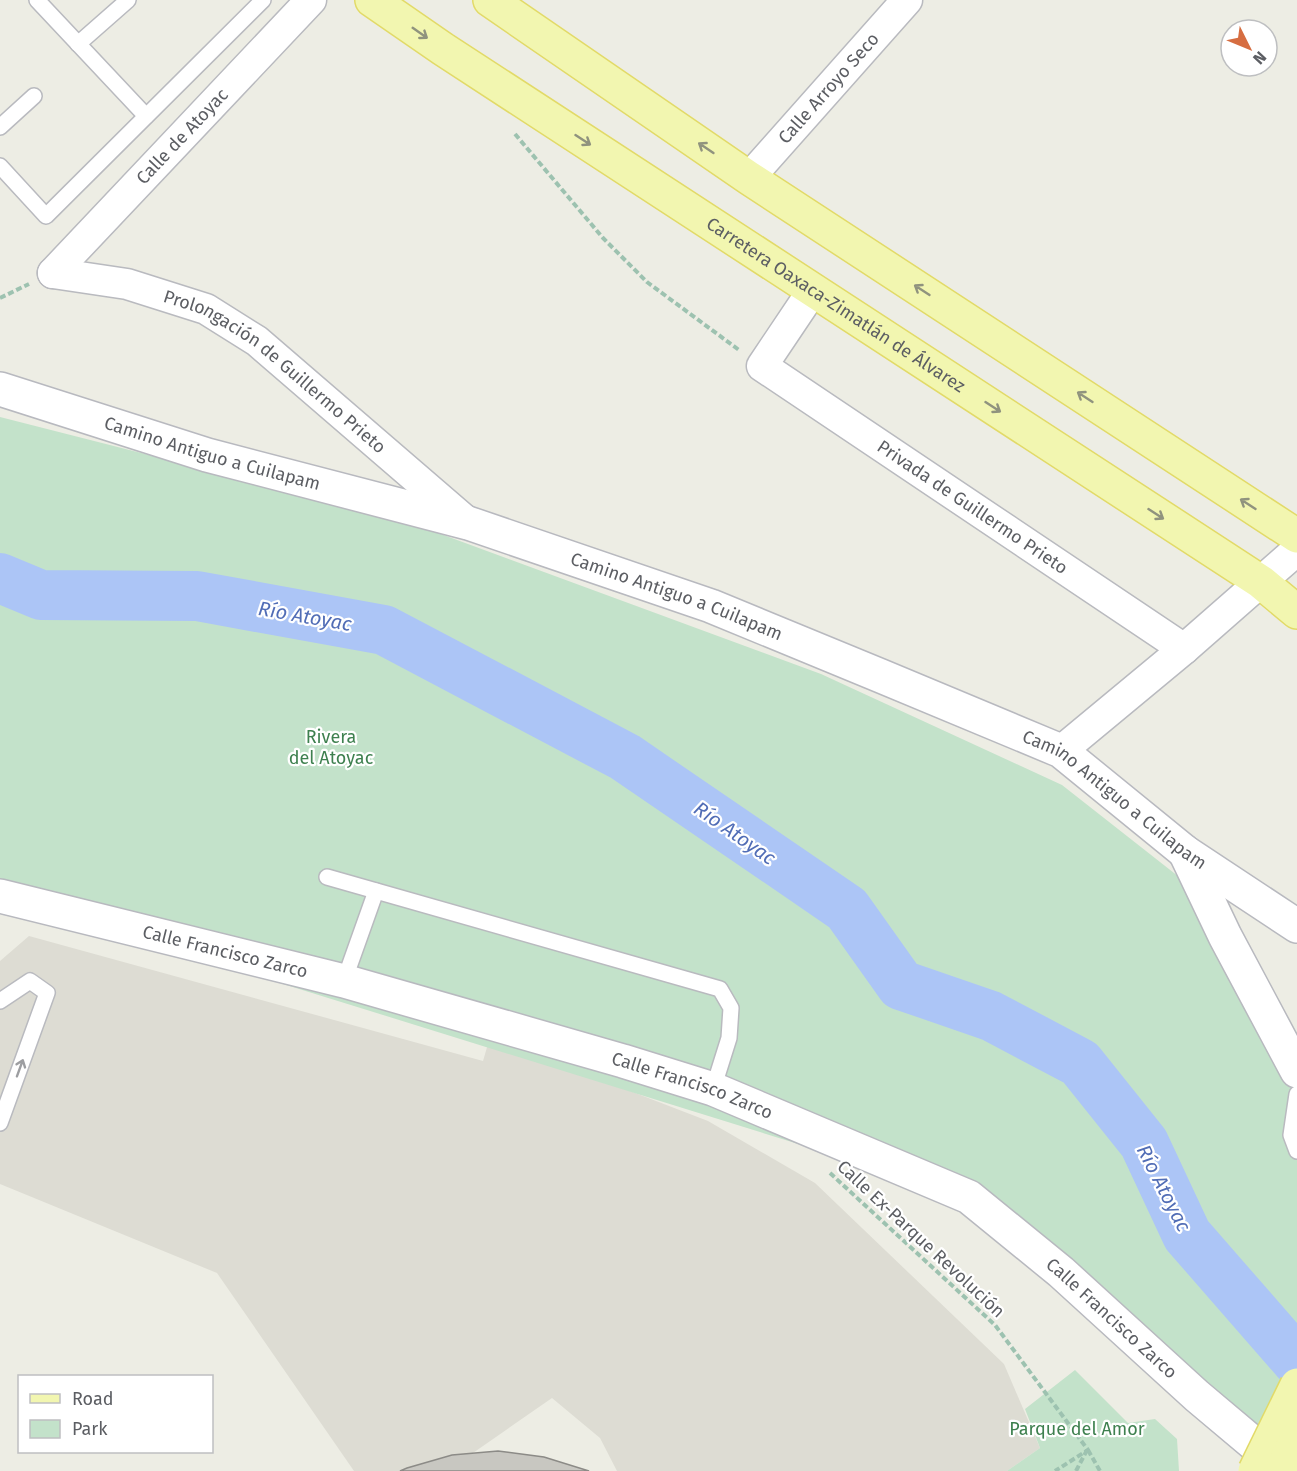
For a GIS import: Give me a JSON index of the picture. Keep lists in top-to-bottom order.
{
  "streets": {
    "main road": ["Carretera Oaxaca-Zimatlán de Álvarez"],
    "street": [
      "Calle Arroyo Seco",
      "Calle de Atoyac",
      "Prolongación de Guillermo Prieto",
      "Camino Antiguo a Cuilapam",
      "Privada de Guillermo Prieto",
      "Calle Francisco Zarco"
    ],
    "path": ["Calle Ex-Parque Revolución"]
  },
  "crossings": [
    ["Calle de Atoyac", "Prolongación de Guillermo Prieto"],
    ["Prolongación de Guillermo Prieto", "Camino Antiguo a Cuilapam"]
  ],
  "water": ["Río Atoyac"],
  "parks": ["Rivera del Atoyac", "Parque del Amor"],
  "legend": ["Road", "Park"],
  "north": "bottom right"
}
